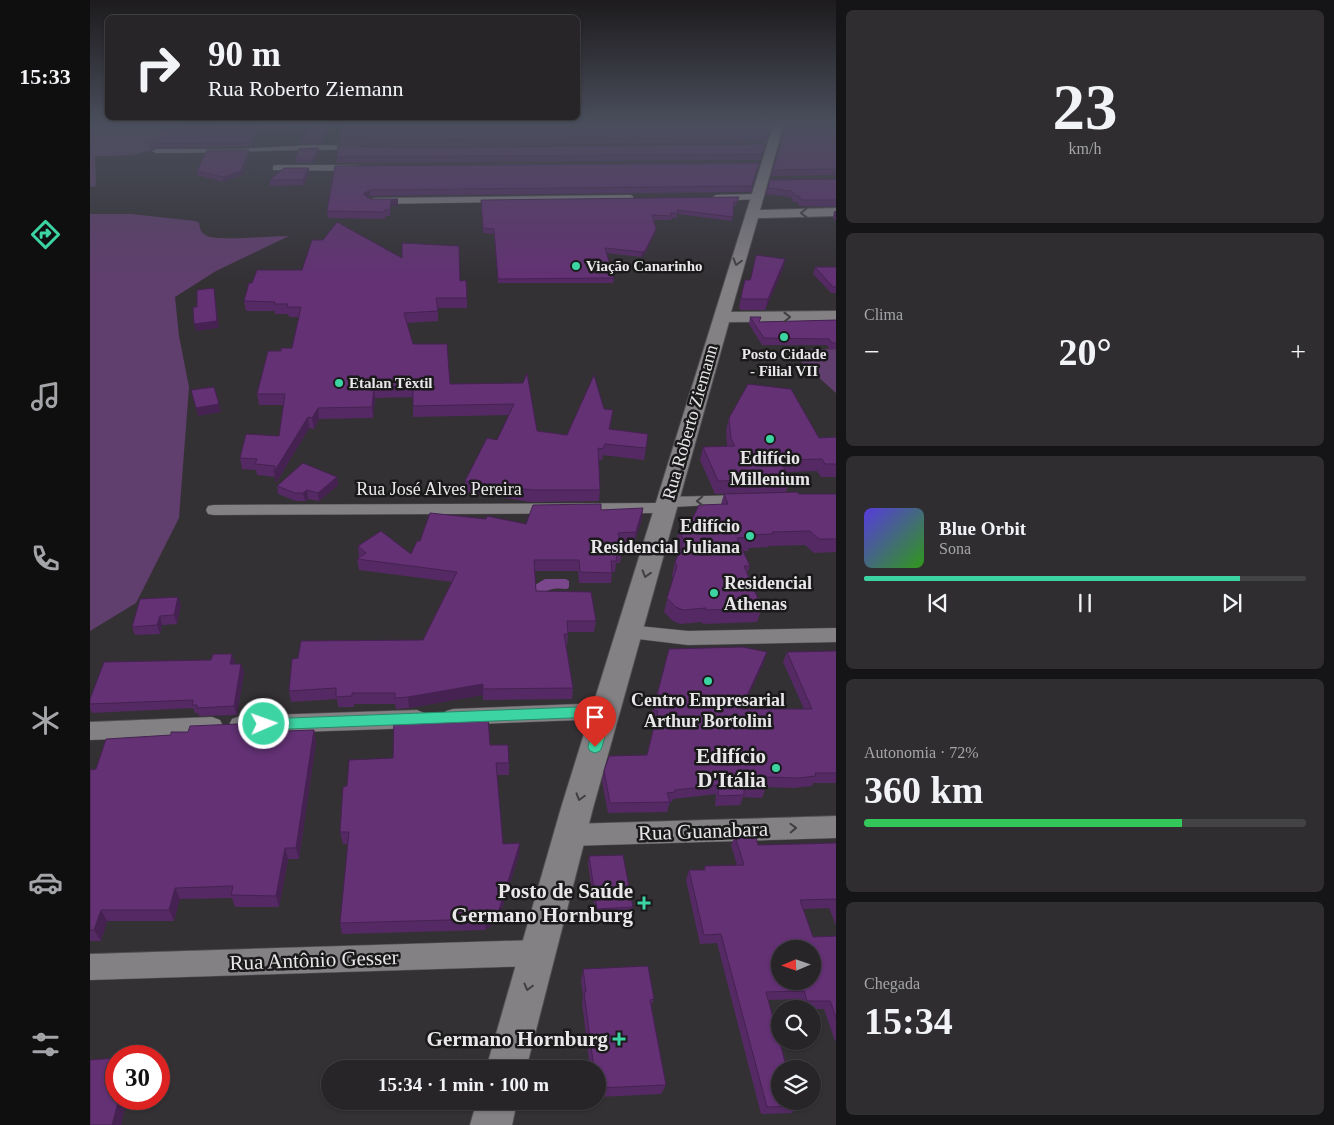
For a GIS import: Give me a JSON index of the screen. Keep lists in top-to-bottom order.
{
  "streets": {
    "main road": ["Rua Roberto Ziemann"],
    "street": ["Rua José Alves Pereira", "Rua Guanabara", "Rua Antônio Gesser"]
  },
  "crossings": [
    ["Rua Roberto Ziemann", "Rua José Alves Pereira"],
    ["Rua Roberto Ziemann", "Rua Guanabara"],
    ["Rua Roberto Ziemann", "Rua Antônio Gesser"]
  ],
  "one_way": ["Rua Roberto Ziemann", "Rua Guanabara"],
  "places": {
    "other": [
      "Viação Canarinho",
      "Posto Cidade - Filial VII",
      "Etalan Têxtil",
      "Edifício Millenium",
      "Edifício Residencial Juliana",
      "Residencial Athenas",
      "Centro Empresarial Arthur Bortolini",
      "Edifício D'Itália"
    ],
    "health": ["Posto de Saúde Germano Hornburg", "Germano Hornburg"]
  },
  "north": "left",
  "page": {
    "tabs": "15:33",
    "tile": [
      ["23", "km/h"],
      "Clima",
      ["Autonomia · 72%", "360 km"],
      ["Chegada", "15:34"]
    ],
    "turn": ["90 m", "Rua Roberto Ziemann"],
    "heat": ["−", "20°", "+"],
    "song": ["Blue Orbit", "Sona"],
    "limit": "30",
    "trip": "15:34 · 1 min · 100 m"
  }
}
